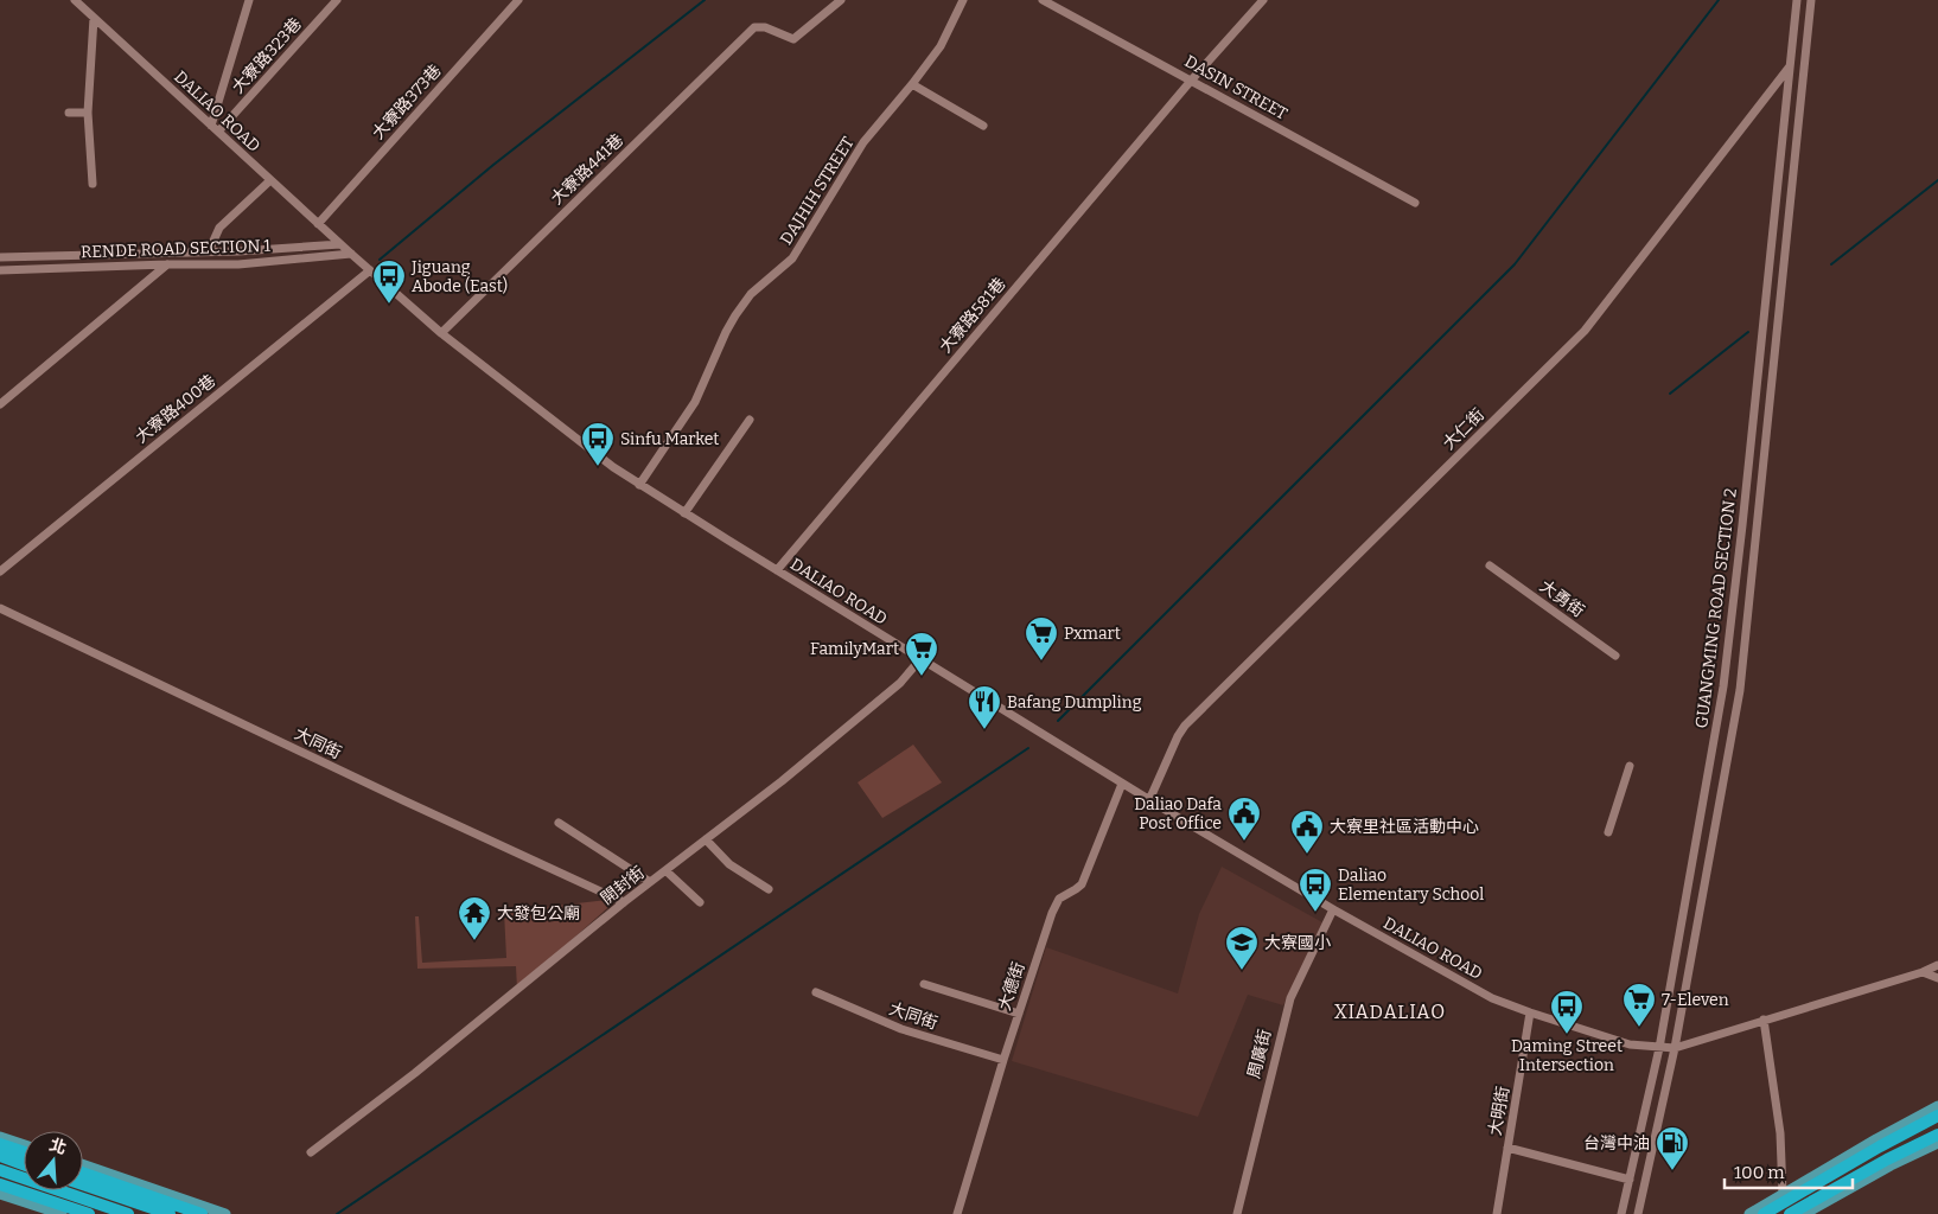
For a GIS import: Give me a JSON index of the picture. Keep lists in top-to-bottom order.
{
  "streets": {
    "street": [
      "大寮路323巷",
      "DASIN STREET",
      "大寮路373巷",
      "DALIAO ROAD",
      "大寮路441巷",
      "DAJHIH STREET",
      "RENDE ROAD SECTION 1",
      "大寮路581巷",
      "大寮路400巷",
      "大仁街",
      "大勇街",
      "GUANGMING ROAD SECTION 2",
      "大同街",
      "開封街",
      "大德街",
      "周廣街",
      "大明街"
    ]
  },
  "crossings": [
    ["大寮路323巷", "DALIAO ROAD"],
    ["DASIN STREET", "大寮路581巷"],
    ["大寮路373巷", "DALIAO ROAD"],
    ["DALIAO ROAD", "大寮路441巷"],
    ["DALIAO ROAD", "DAJHIH STREET"],
    ["DALIAO ROAD", "RENDE ROAD SECTION 1"],
    ["DALIAO ROAD", "大寮路581巷"],
    ["DALIAO ROAD", "大寮路400巷"],
    ["DALIAO ROAD", "大仁街"],
    ["DALIAO ROAD", "GUANGMING ROAD SECTION 2"],
    ["DALIAO ROAD", "開封街"],
    ["DALIAO ROAD", "大德街"],
    ["DALIAO ROAD", "周廣街"],
    ["DALIAO ROAD", "大明街"],
    ["大仁街", "GUANGMING ROAD SECTION 2"],
    ["大同街", "開封街"],
    ["大同街", "大德街"]
  ],
  "districts": ["XIADALIAO"],
  "places": {
    "bus stop": [
      "Jiguang Abode (East)",
      "Sinfu Market",
      "Daliao Elementary School",
      "Daming Street Intersection"
    ],
    "supermarket": ["Pxmart", "FamilyMart", "7-Eleven"],
    "restaurant": ["Bafang Dumpling"],
    "public building": ["Daliao Dafa Post Office", "大寮里社區活動中心"],
    "temple": ["大發包公廟"],
    "school or university": ["大寮國小"],
    "fuel station": ["台灣中油"]
  },
  "scale_bar": "100 m",
  "north": "top"
}
